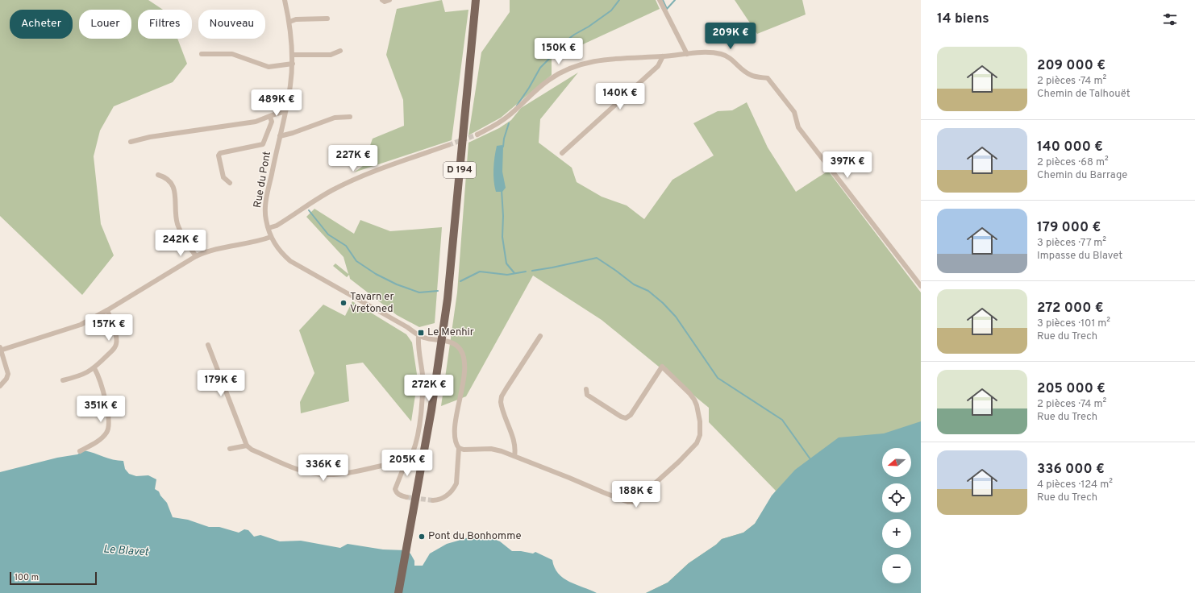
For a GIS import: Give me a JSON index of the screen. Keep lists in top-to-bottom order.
{
  "streets": {
    "main road": ["D 194"],
    "street": ["Rue du Pont"]
  },
  "crossings": [
    ["D 194", "Rue du Pont"]
  ],
  "water": ["Le Blavet"],
  "places": {
    "other": ["Tavarn er Vretoned", "Pont du Bonhomme"],
    "transit": ["Le Menhir"]
  },
  "scale_bar": "100 m",
  "north": "left",
  "page": {
    "heading": "14 biens",
    "chip": [
      "Acheter",
      "Louer",
      "Filtres",
      "Nouveau"
    ],
    "price": [
      "209K €",
      "150K €",
      "140K €",
      "489K €",
      "227K €",
      "397K €",
      "242K €",
      "157K €",
      "179K €",
      "272K €",
      "351K €",
      "205K €",
      "336K €",
      "188K €"
    ],
    "list": [
      {
        "name": "209 000 €",
        "note": "2 pièces · 74 m² · Chemin de Talhouët"
      },
      {
        "name": "140 000 €",
        "note": "2 pièces · 68 m² · Chemin du Barrage"
      },
      {
        "name": "179 000 €",
        "note": "3 pièces · 77 m² · Impasse du Blavet"
      },
      {
        "name": "272 000 €",
        "note": "3 pièces · 101 m² · Rue du Trech"
      },
      {
        "name": "205 000 €",
        "note": "2 pièces · 74 m² · Rue du Trech"
      },
      {
        "name": "336 000 €",
        "note": "4 pièces · 124 m² · Rue du Trech"
      }
    ],
    "map_buttons": ["+", "−"],
    "scale": "100 m"
  }
}
